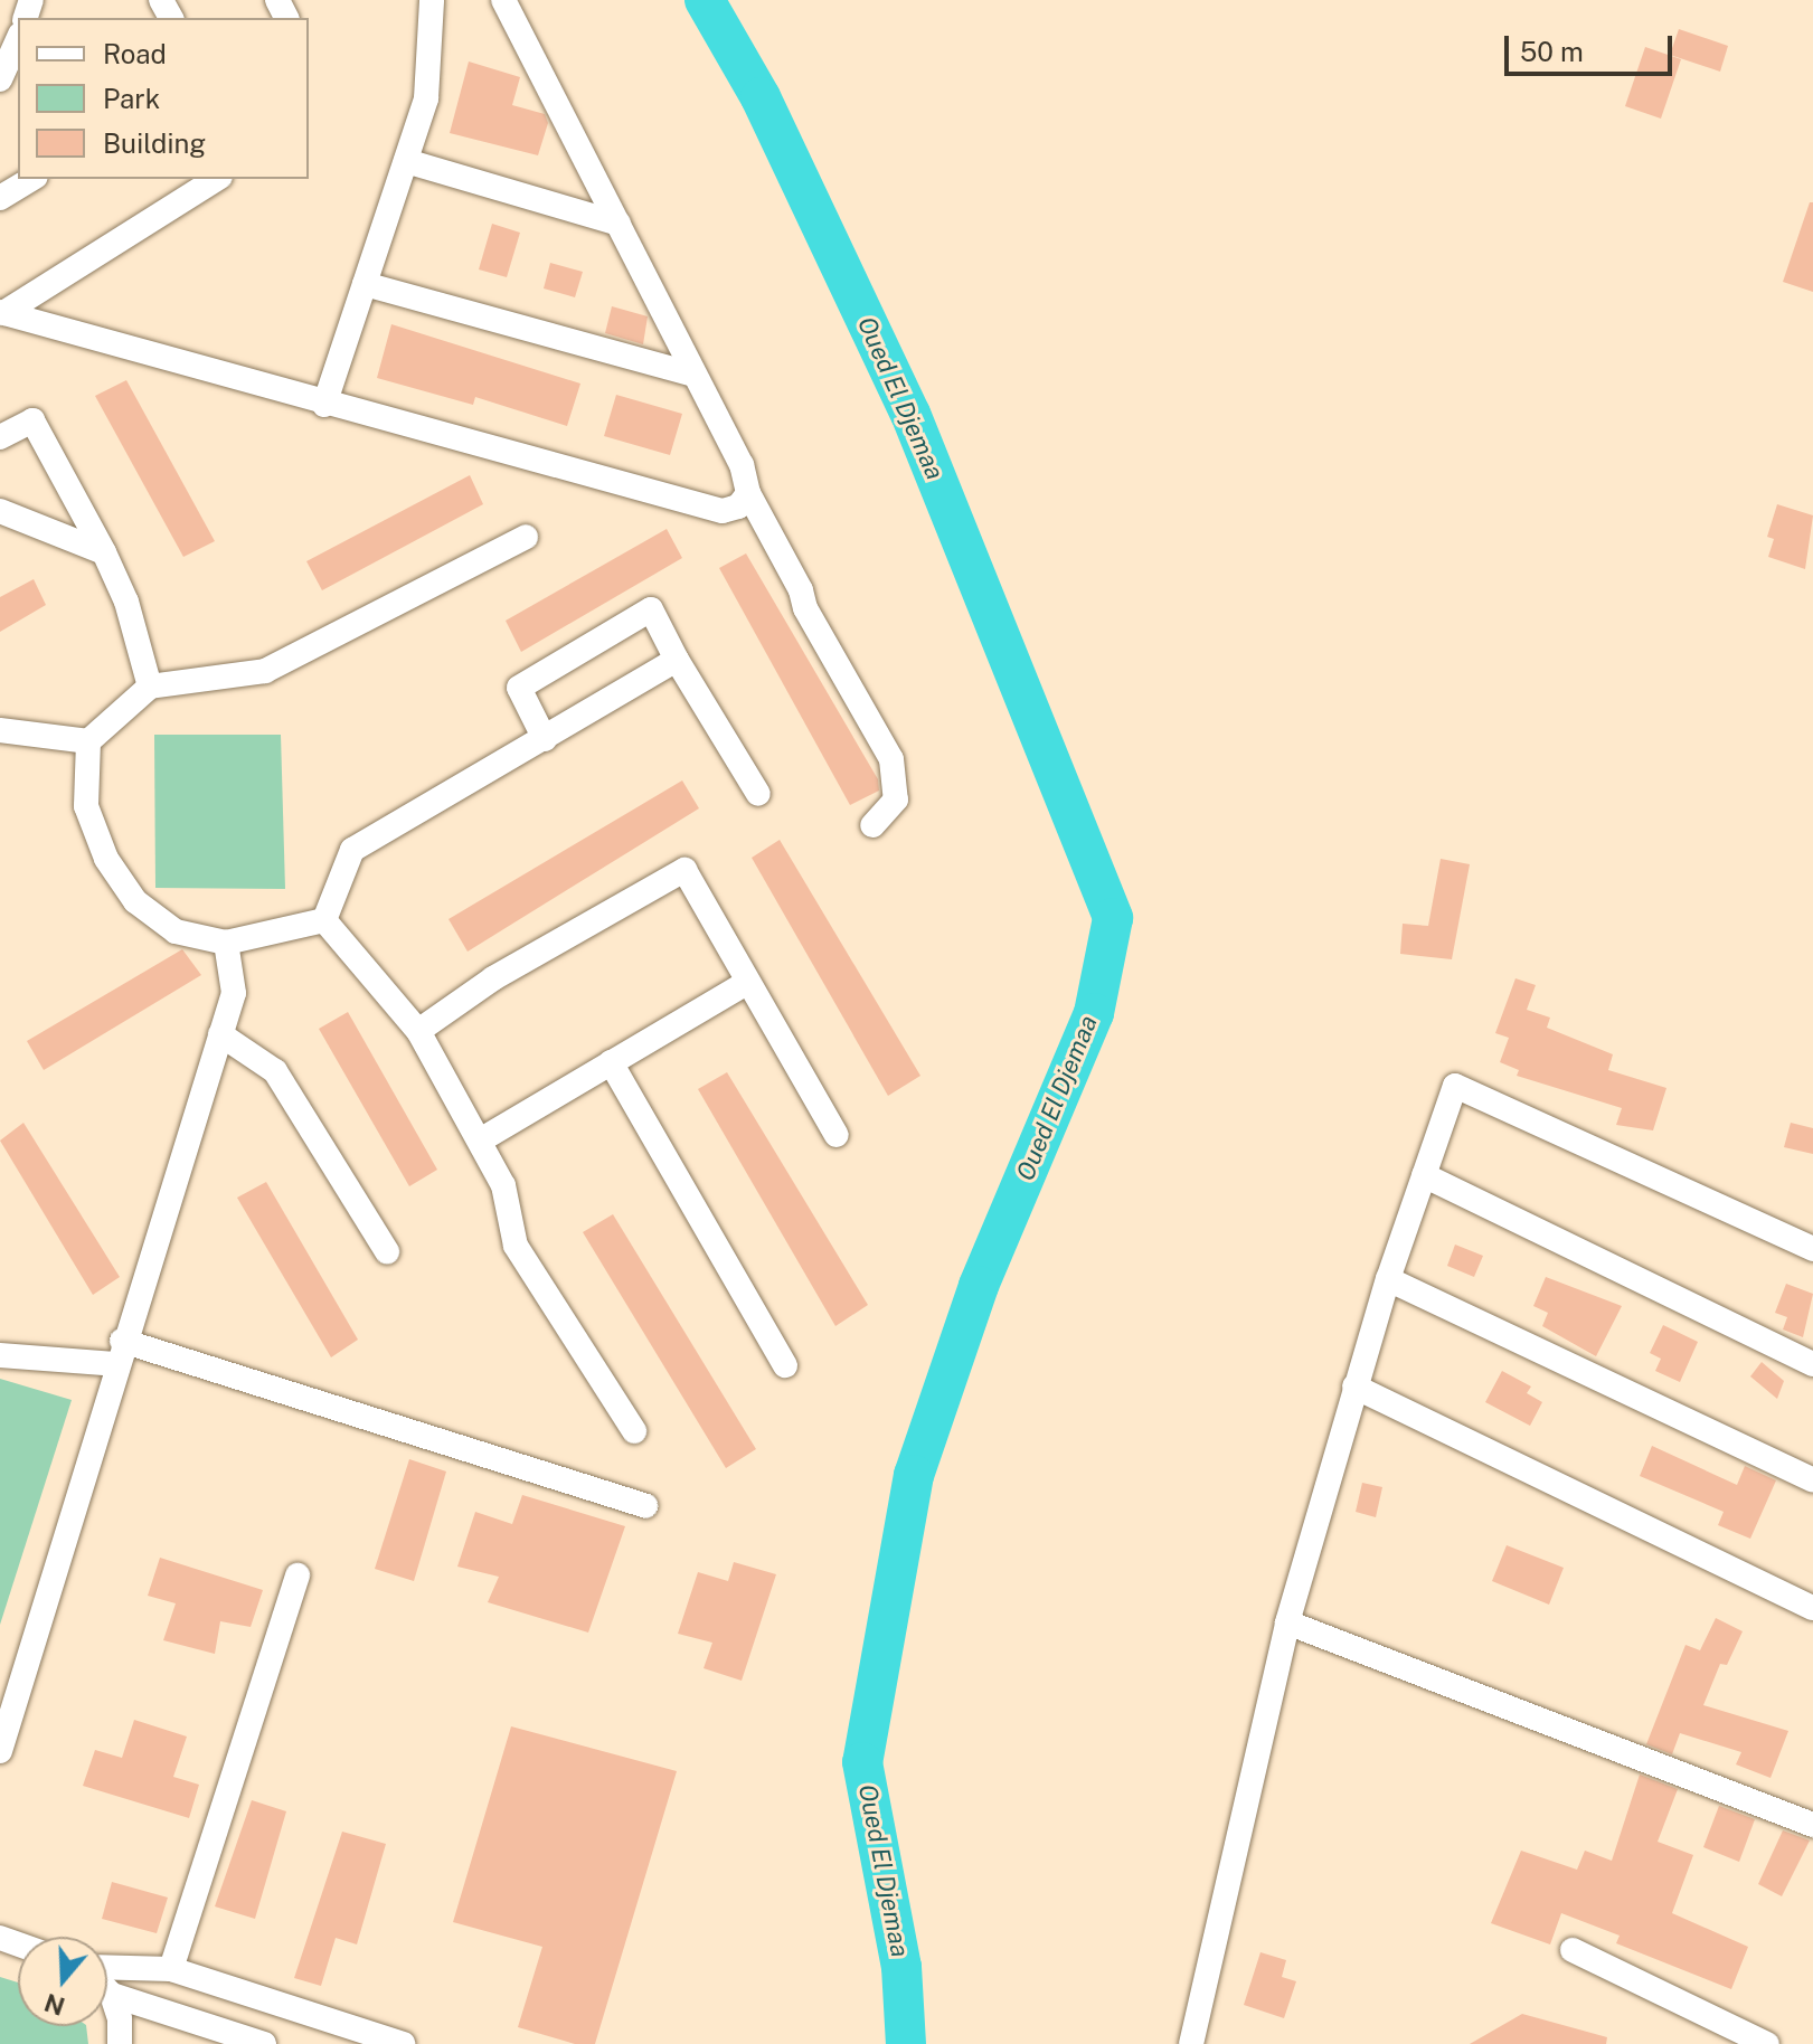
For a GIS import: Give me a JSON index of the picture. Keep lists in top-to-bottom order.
{
  "water": ["Oued El Djemaa"],
  "legend": ["Road", "Park", "Building"],
  "scale_bar": "50 m",
  "north": "bottom"
}
